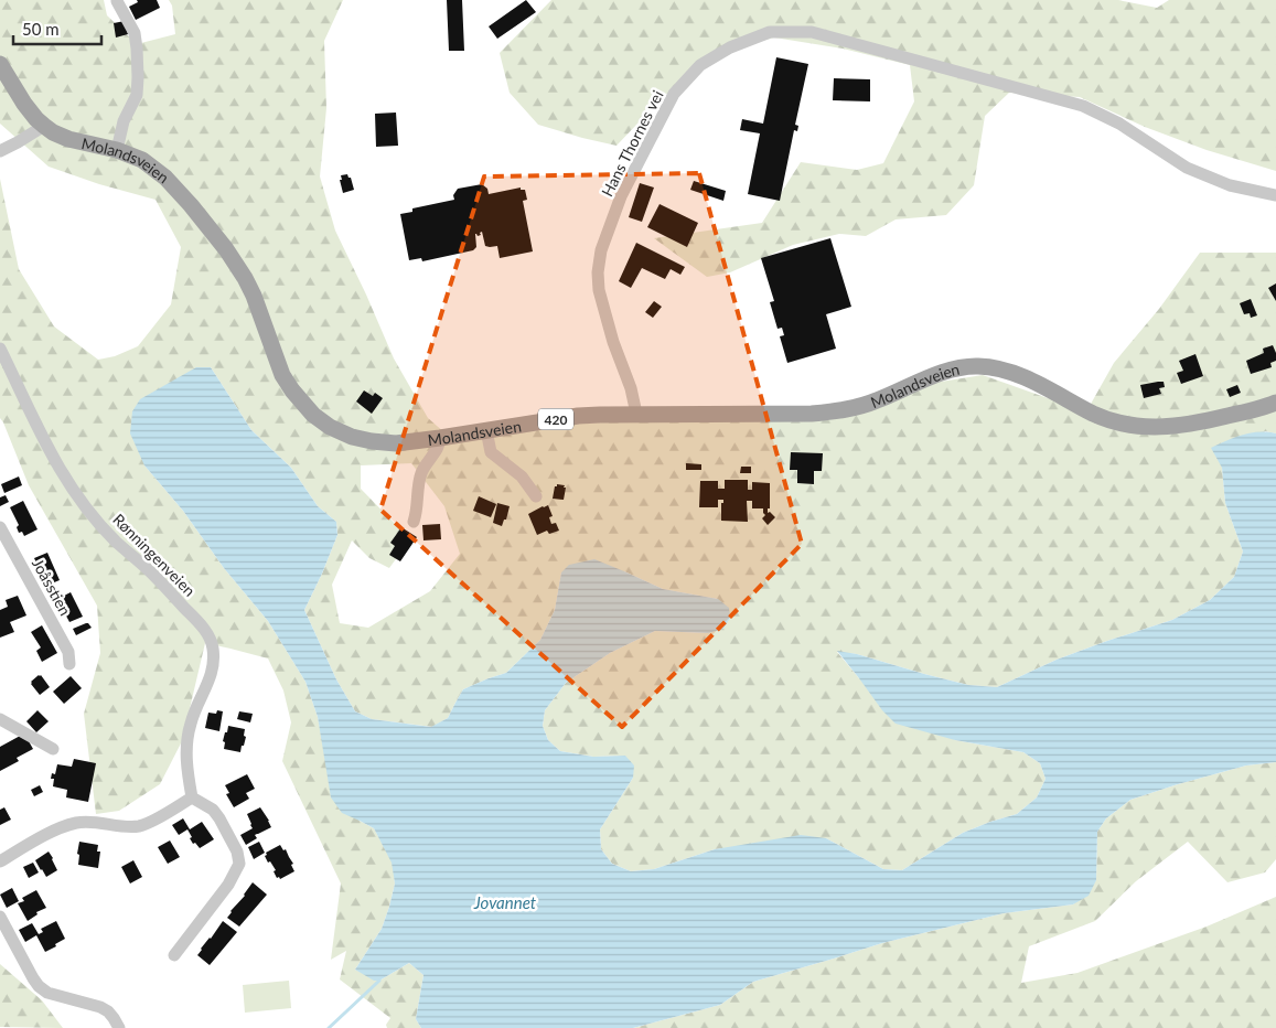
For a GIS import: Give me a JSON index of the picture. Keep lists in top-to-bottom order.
{
  "streets": {
    "main road": ["Molandsveien", "420"],
    "street": ["Hans Thornes vei", "Rønningenveien", "Joåsstien"]
  },
  "crossings": [
    ["Hans Thornes vei", "Molandsveien"]
  ],
  "water": ["Jovannet"],
  "scale_bar": "50 m"
}
